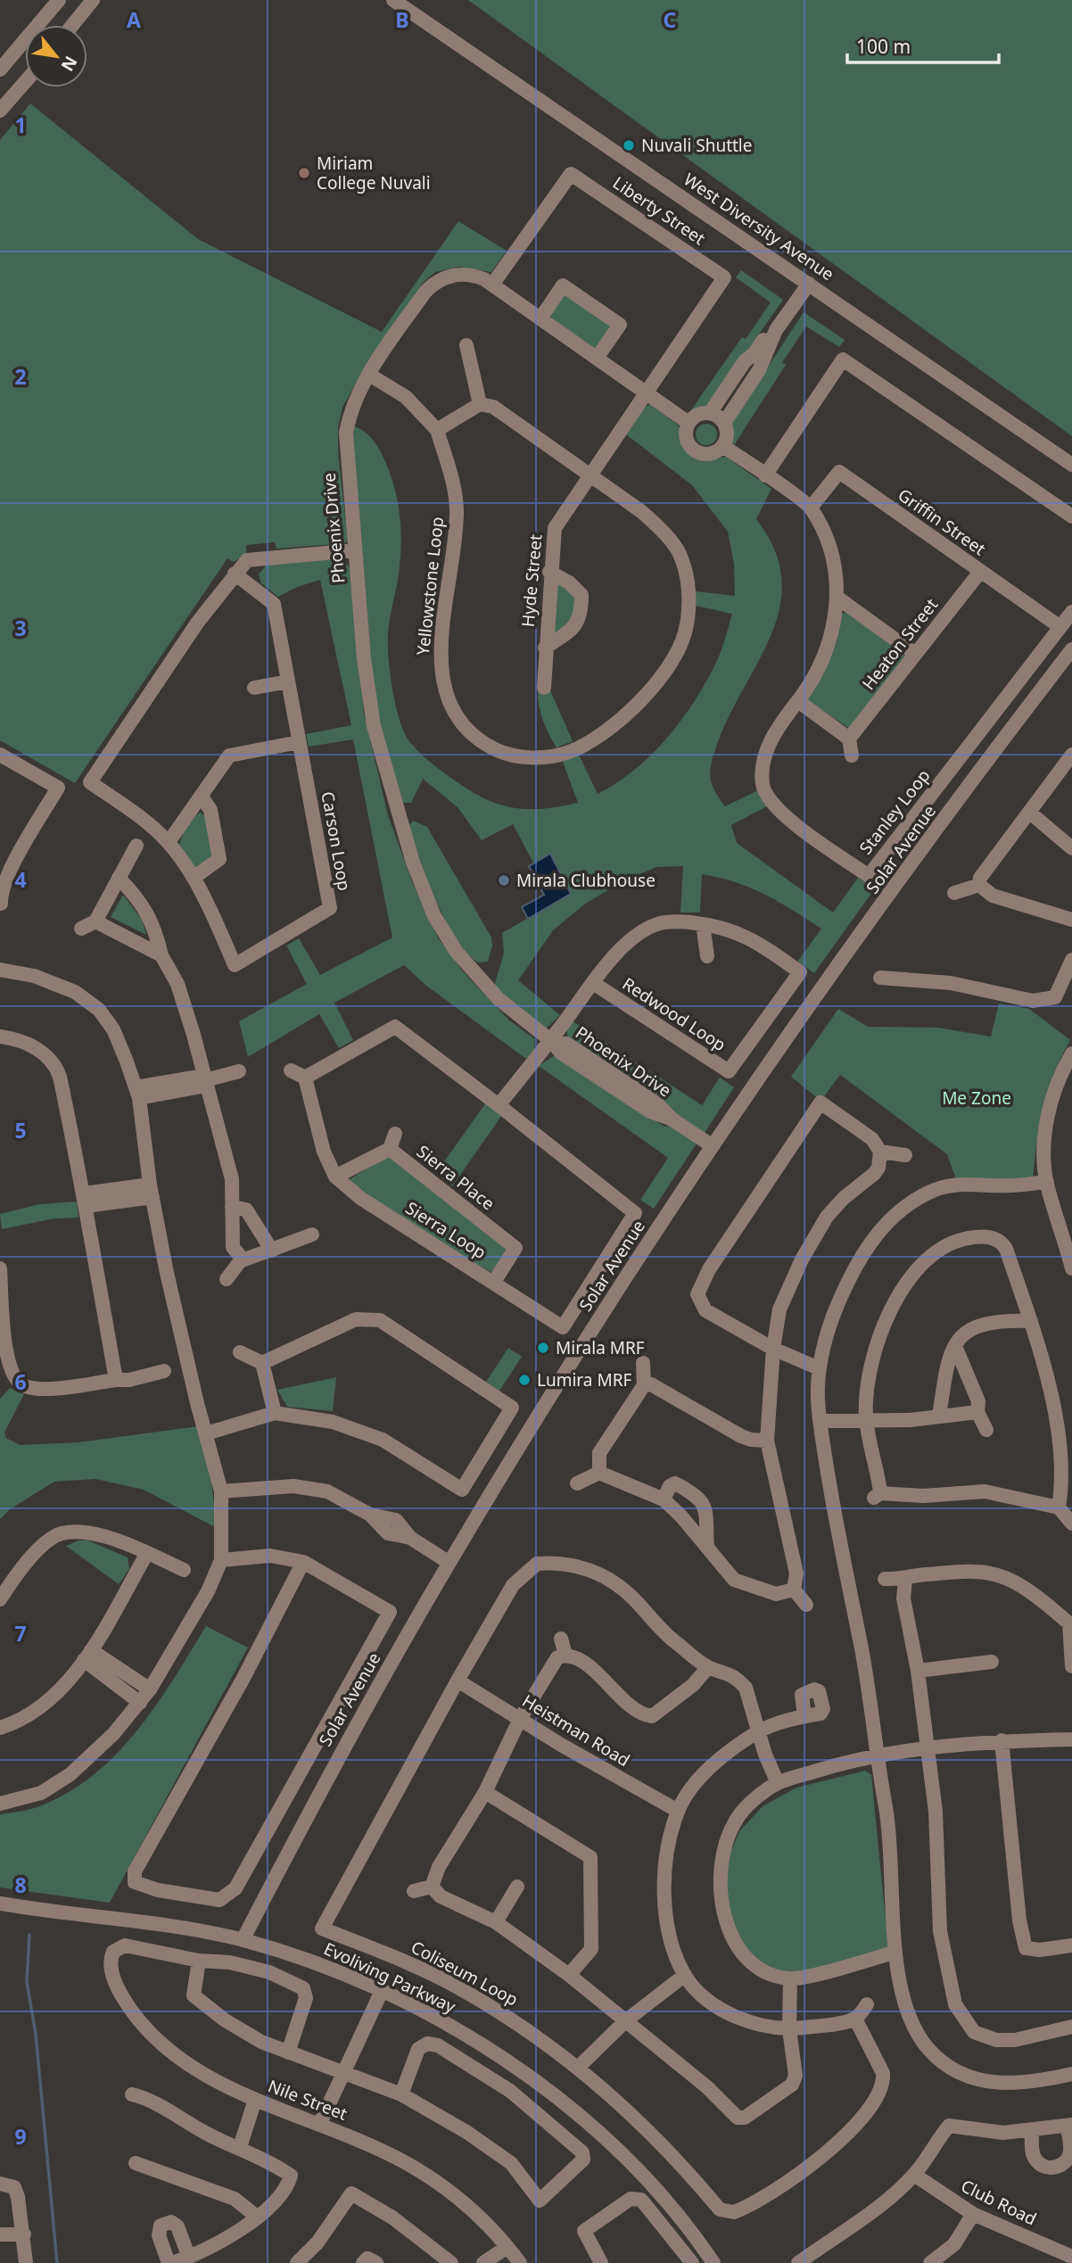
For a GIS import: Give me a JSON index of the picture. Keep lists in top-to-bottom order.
{
  "streets": {
    "street": [
      "Liberty Street",
      "West Diversity Avenue",
      "Griffin Street",
      "Phoenix Drive",
      "Hyde Street",
      "Yellowstone Loop",
      "Heaton Street",
      "Stanley Loop",
      "Carson Loop",
      "Solar Avenue",
      "Redwood Loop",
      "Sierra Place",
      "Sierra Loop",
      "Heistman Road",
      "Coliseum Loop",
      "Evoliving Parkway",
      "Nile Street",
      "Club Road"
    ]
  },
  "crossings": [
    ["Liberty Street", "Phoenix Drive"],
    ["Liberty Street", "Hyde Street"],
    ["Griffin Street", "Heaton Street"],
    ["Griffin Street", "Stanley Loop"],
    ["Phoenix Drive", "Hyde Street"],
    ["Phoenix Drive", "Yellowstone Loop"],
    ["Phoenix Drive", "Carson Loop"],
    ["Phoenix Drive", "Solar Avenue"],
    ["Phoenix Drive", "Redwood Loop"],
    ["Hyde Street", "Yellowstone Loop"],
    ["Solar Avenue", "Evoliving Parkway"],
    ["Redwood Loop", "Sierra Loop"],
    ["Sierra Place", "Sierra Loop"],
    ["Heistman Road", "Coliseum Loop"]
  ],
  "parks": ["Me Zone"],
  "places": [
    "Nuvali Shuttle",
    "Miriam College Nuvali",
    "Mirala Clubhouse",
    "Mirala MRF",
    "Lumira MRF"
  ],
  "scale_bar": "100 m",
  "north": "bottom right",
  "grid": {
    "columns": ["A", "B", "C"],
    "rows": [
      "1",
      "2",
      "3",
      "4",
      "5",
      "6",
      "7",
      "8",
      "9"
    ]
  }
}
